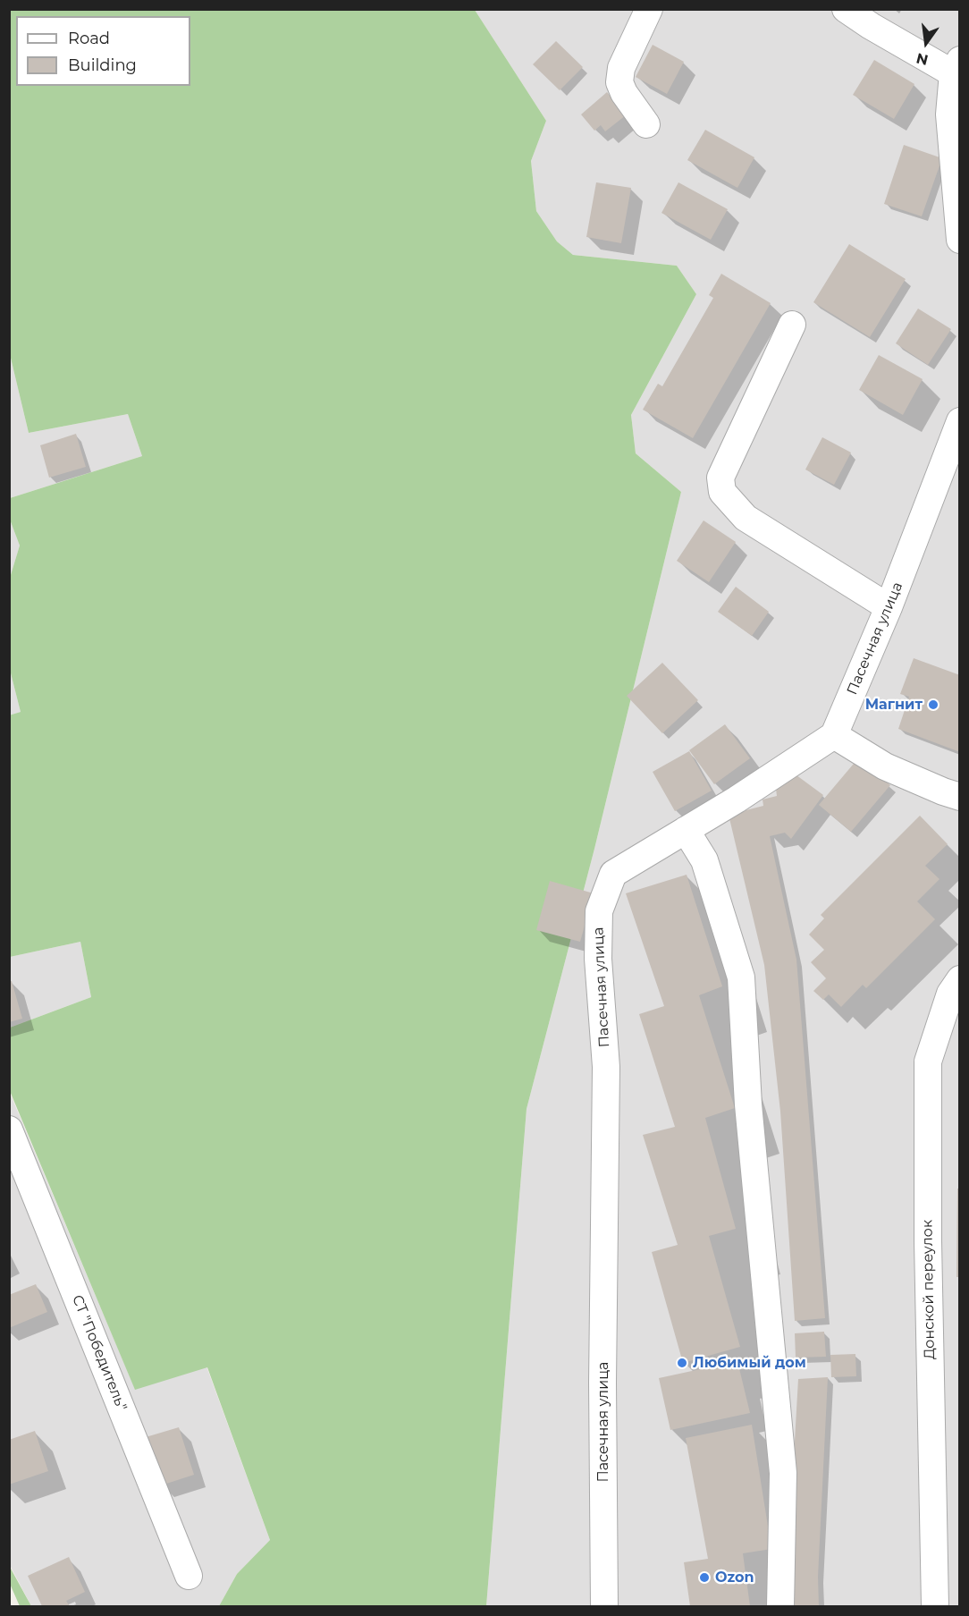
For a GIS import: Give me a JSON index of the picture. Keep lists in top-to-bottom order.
{
  "streets": {
    "street": ["Пасечная улица", "Донской переулок", "СТ \"Победитель\""]
  },
  "places": ["Магнит", "Любимый дом", "Ozon"],
  "legend": ["Road", "Building"],
  "north": "bottom"
}
